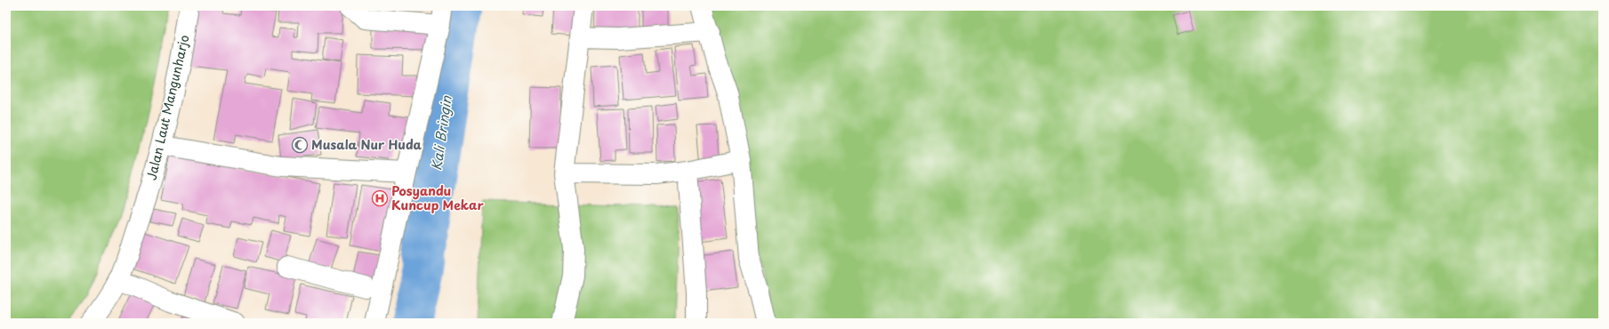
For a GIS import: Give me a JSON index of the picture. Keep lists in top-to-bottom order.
{
  "streets": {
    "street": ["Jalan Laut Mangunharjo"]
  },
  "water": ["Kali Bringin"],
  "places": {
    "mosque": ["Musala Nur Huda"],
    "hospital": ["Posyandu Kuncup Mekar"]
  }
}
